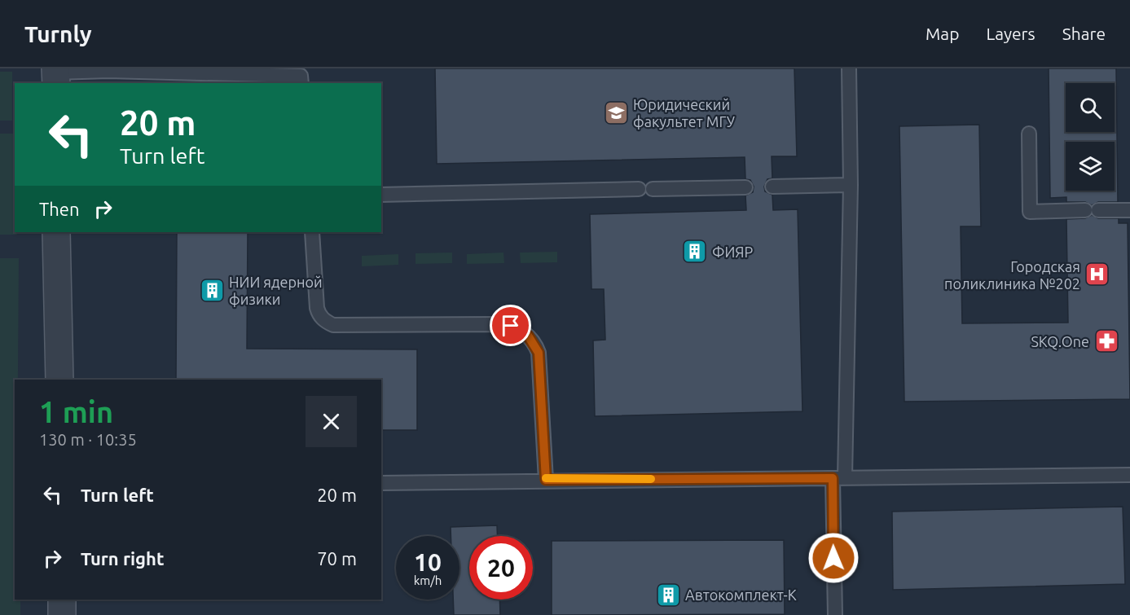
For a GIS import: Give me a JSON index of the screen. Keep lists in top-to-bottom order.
{
  "places": {
    "school or university": ["Юридический факультет МГУ"],
    "building": ["ФИЯР", "НИИ ядерной физики", "Автокомплект-К"],
    "hospital": ["Городская поликлиника №202"],
    "pharmacy": ["SKQ.One"]
  },
  "page": {
    "header": "Turnly",
    "nav": ["Map", "Layers", "Share"],
    "turn": ["20 m", "Turn left"],
    "then": "Then",
    "heading": ["1 min", "130 m · 10:35"],
    "list": [
      {
        "name": "Turn left",
        "value": "20 m"
      },
      {
        "name": "Turn right",
        "value": "70 m"
      }
    ],
    "speed": "10 km/h",
    "limit": "20"
  }
}
